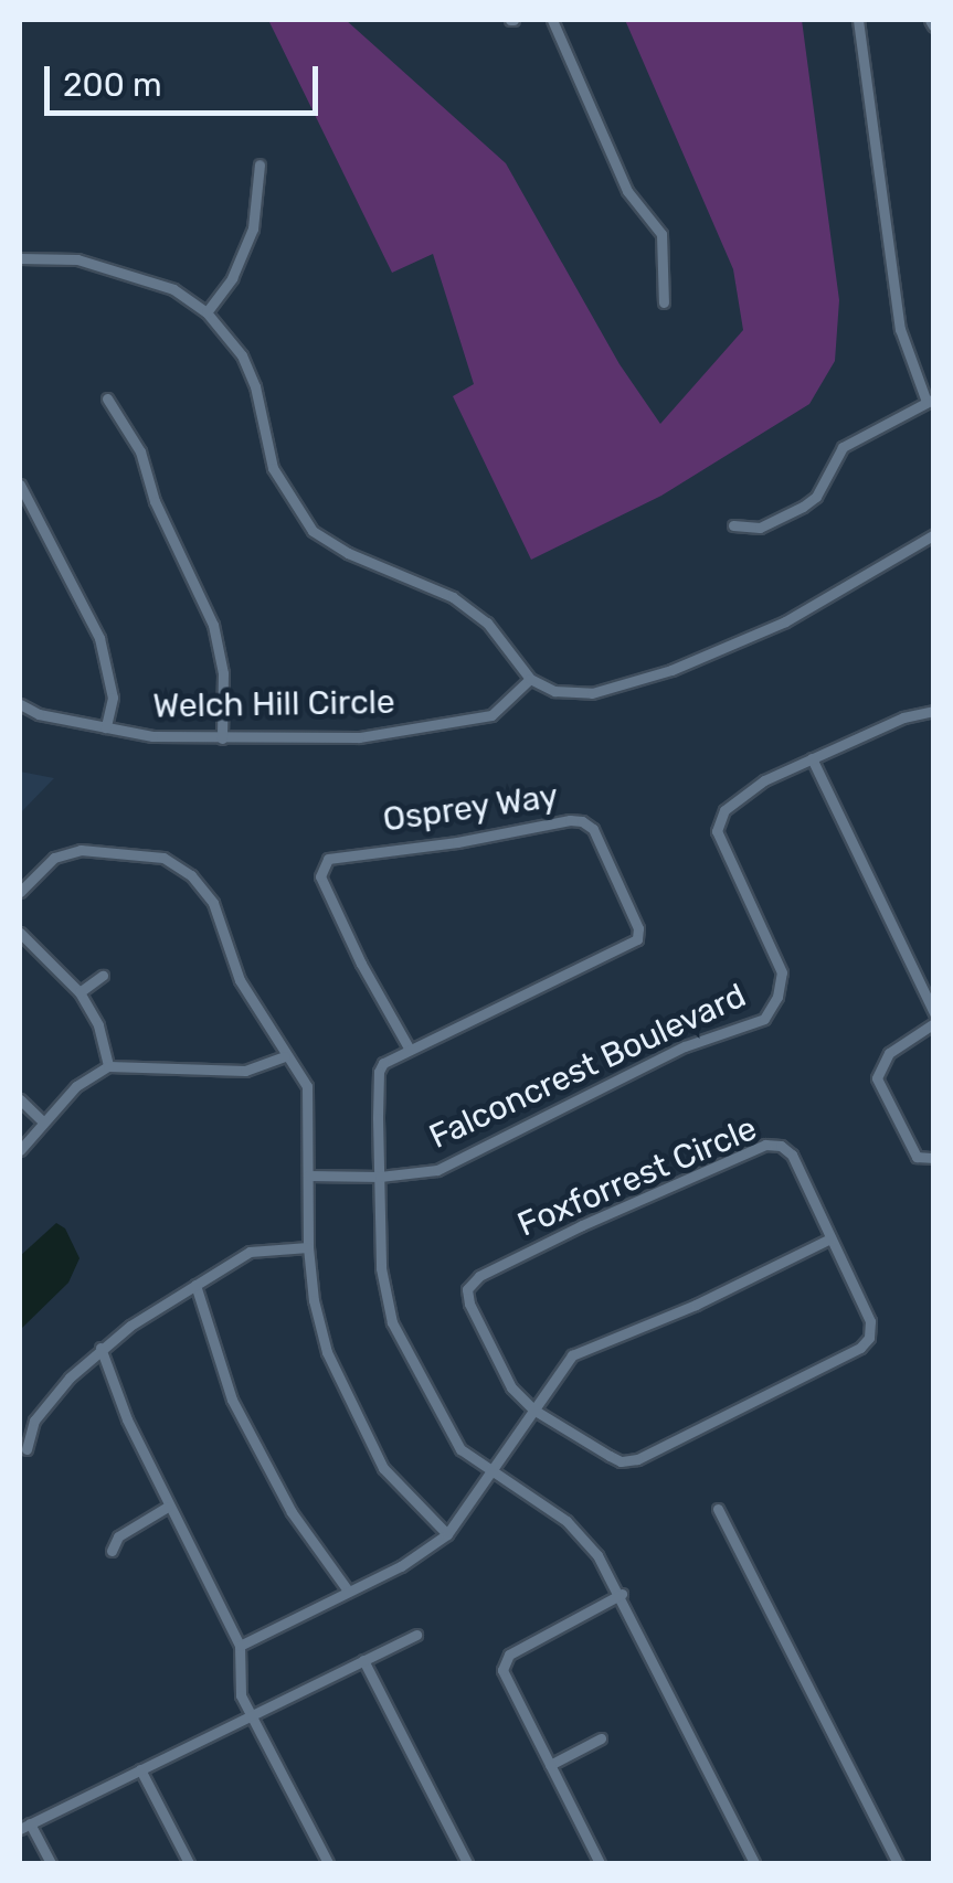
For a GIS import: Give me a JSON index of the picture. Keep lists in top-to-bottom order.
{
  "streets": {
    "street": [
      "Welch Hill Circle",
      "Osprey Way",
      "Falconcrest Boulevard",
      "Foxforrest Circle"
    ]
  },
  "crossings": [
    ["Osprey Way", "Falconcrest Boulevard"]
  ],
  "scale_bar": "200 m"
}
